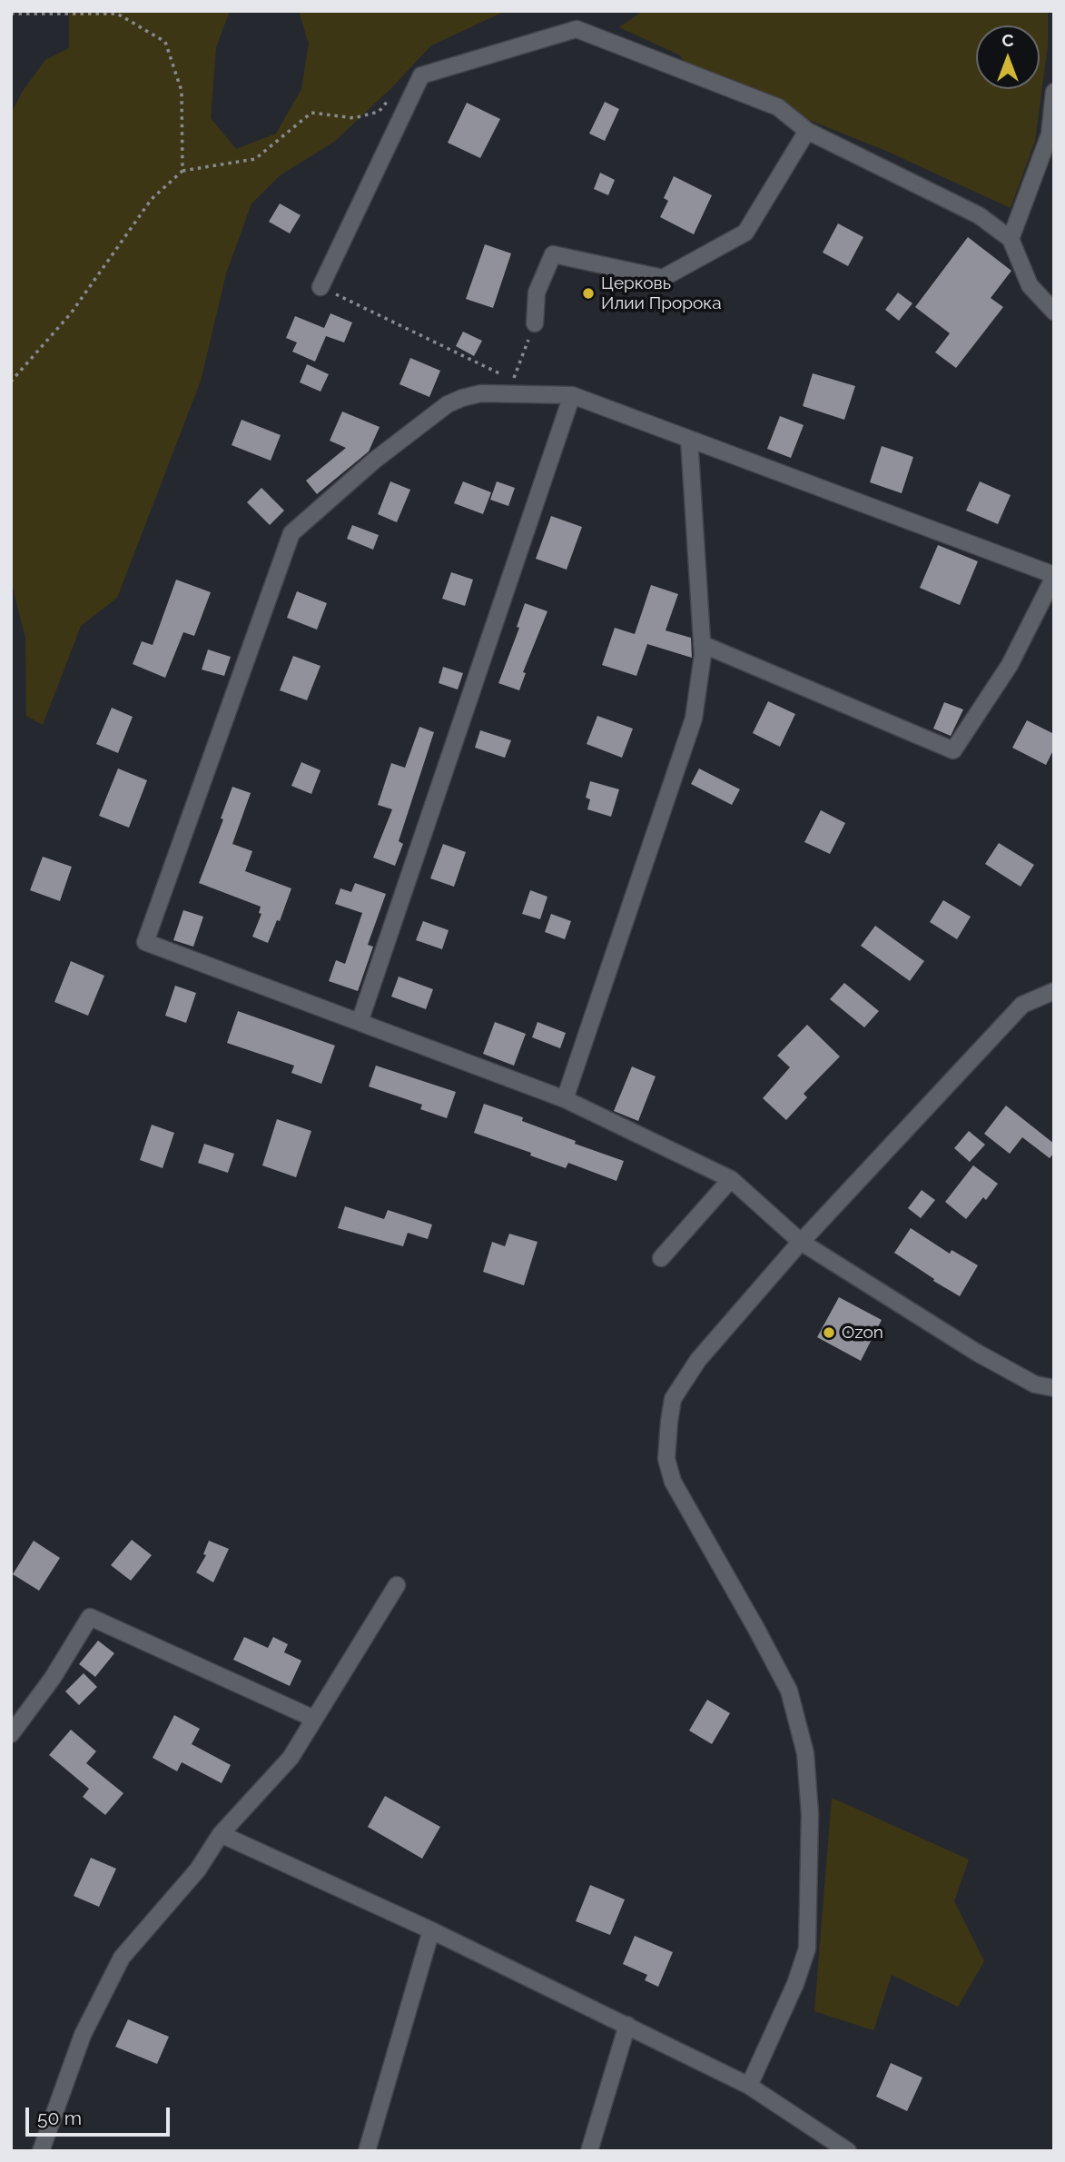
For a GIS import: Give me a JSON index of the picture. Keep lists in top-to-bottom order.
{
  "places": ["Церковь Илии Пророка", "Ozon"],
  "scale_bar": "50 m",
  "north": "top"
}
